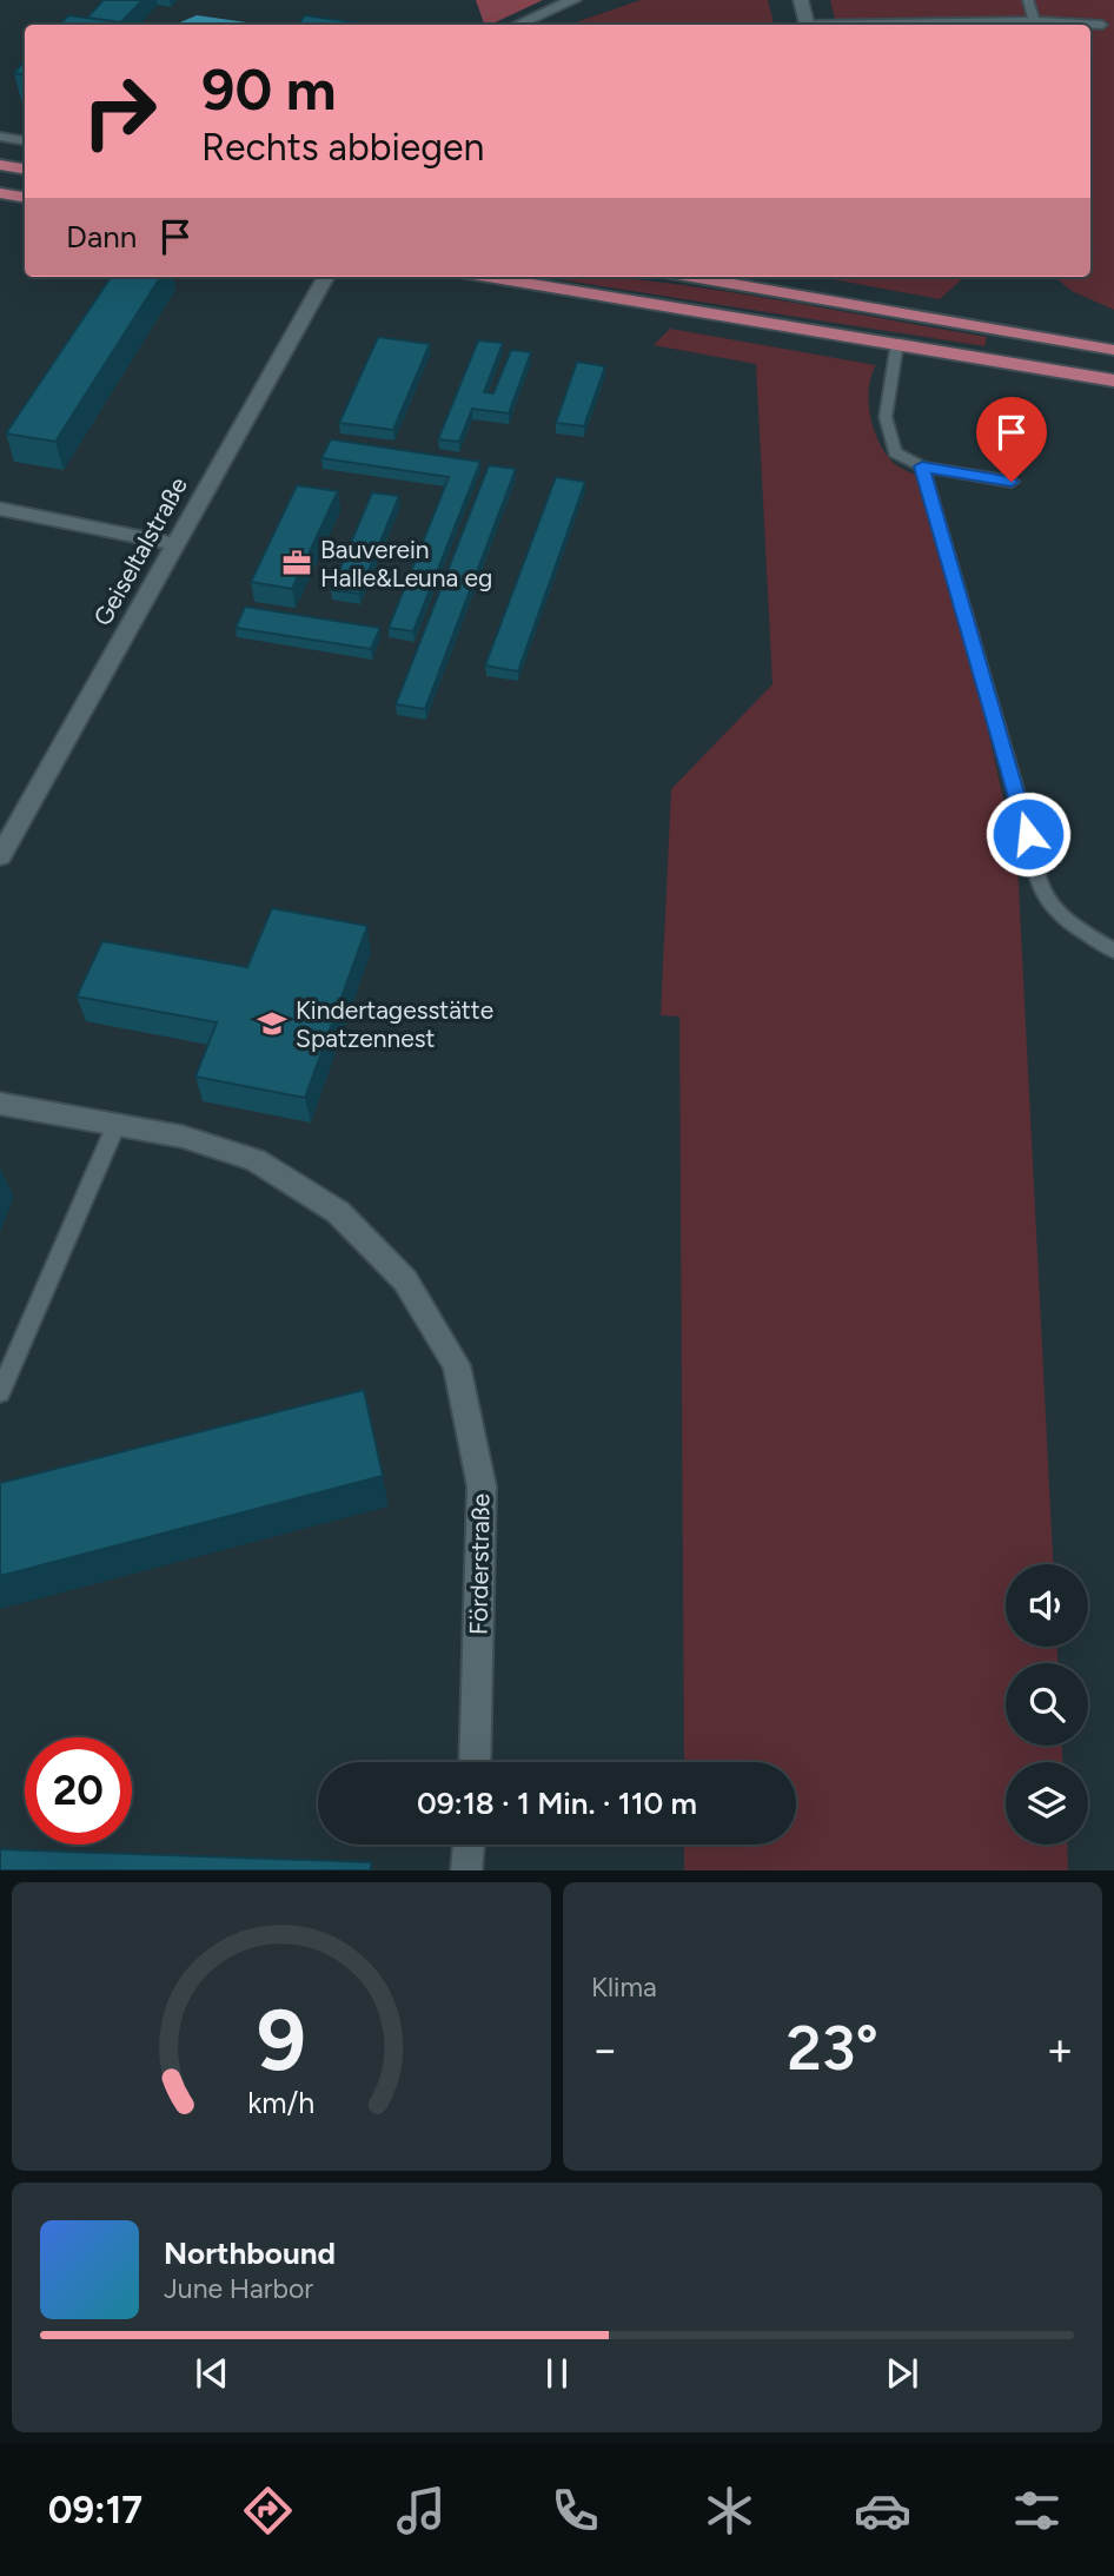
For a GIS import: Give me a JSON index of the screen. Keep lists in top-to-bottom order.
{
  "streets": {
    "street": ["Geiseltalstraße", "Förderstraße"]
  },
  "places": {
    "office": ["Bauverein Halle&Leuna eg"],
    "school or university": ["Kindertagesstätte Spatzennest"]
  },
  "page": {
    "turn": ["90 m", "Rechts abbiegen"],
    "then": "Dann",
    "limit": "20",
    "trip": "09:18 · 1 Min. · 110 m",
    "tile": "Klima",
    "heat": ["−", "23°", "+"],
    "song": ["Northbound", "June Harbor"],
    "tabs": "09:17",
    "gauge": ["9", "km/h"]
  }
}
